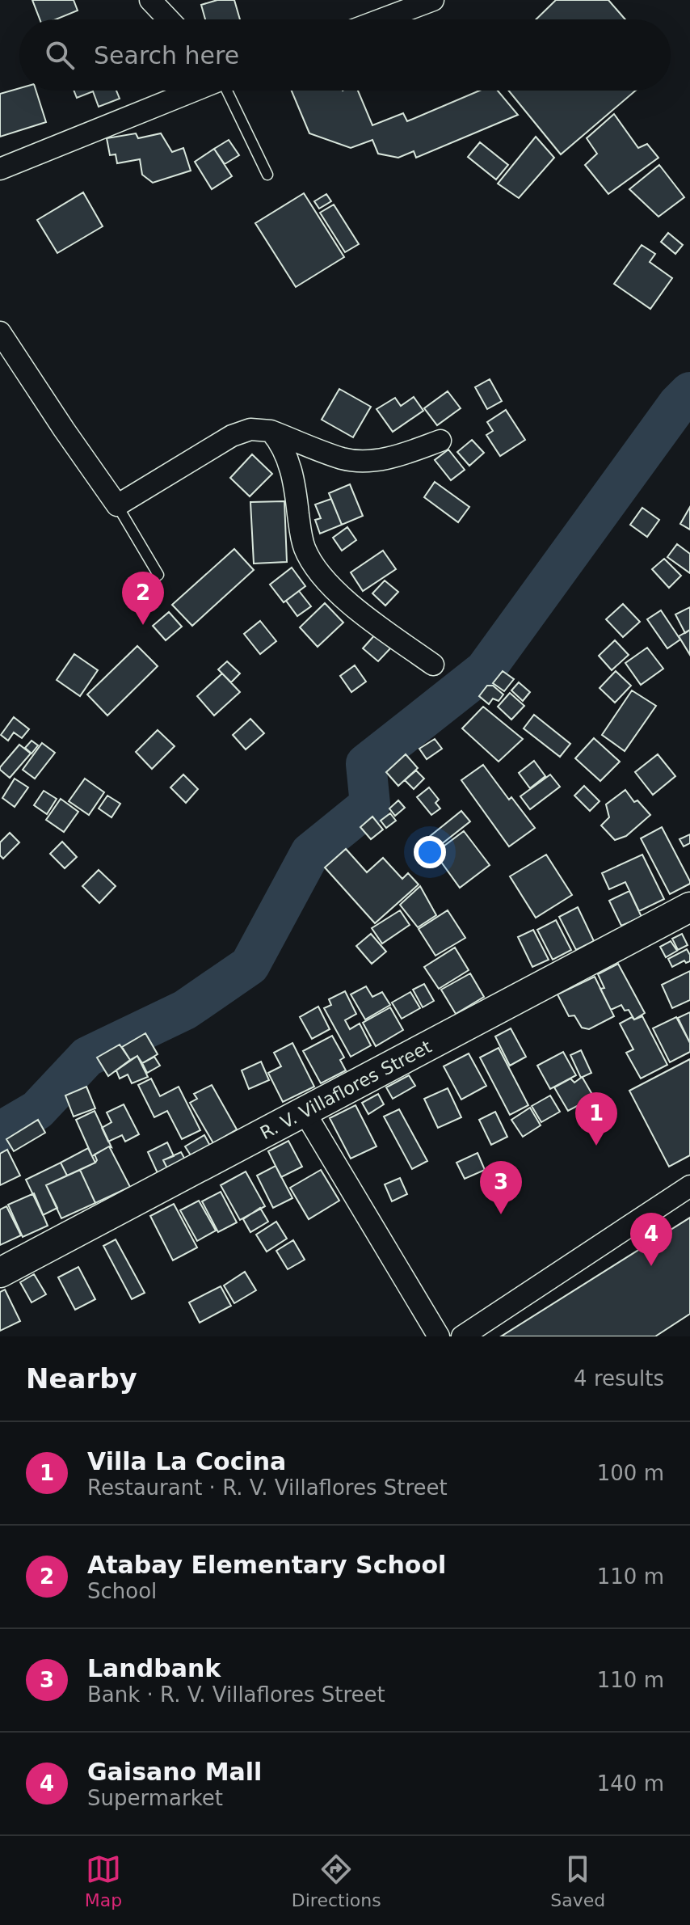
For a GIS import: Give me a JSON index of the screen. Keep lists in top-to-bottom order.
{
  "streets": {
    "main road": ["R. V. Villaflores Street"]
  },
  "page": {
    "search": "Search here",
    "pins": [
      "2",
      "1",
      "3",
      "4"
    ],
    "heading": ["Nearby", "4 results"],
    "list": [
      {
        "mark": "1",
        "name": "Villa La Cocina",
        "note": "Restaurant · R. V. Villaflores Street",
        "value": "100 m"
      },
      {
        "mark": "2",
        "name": "Atabay Elementary School",
        "note": "School",
        "value": "110 m"
      },
      {
        "mark": "3",
        "name": "Landbank",
        "note": "Bank · R. V. Villaflores Street",
        "value": "110 m"
      },
      {
        "mark": "4",
        "name": "Gaisano Mall",
        "note": "Supermarket",
        "value": "140 m"
      }
    ],
    "nav": ["Map", "Directions", "Saved"]
  }
}
